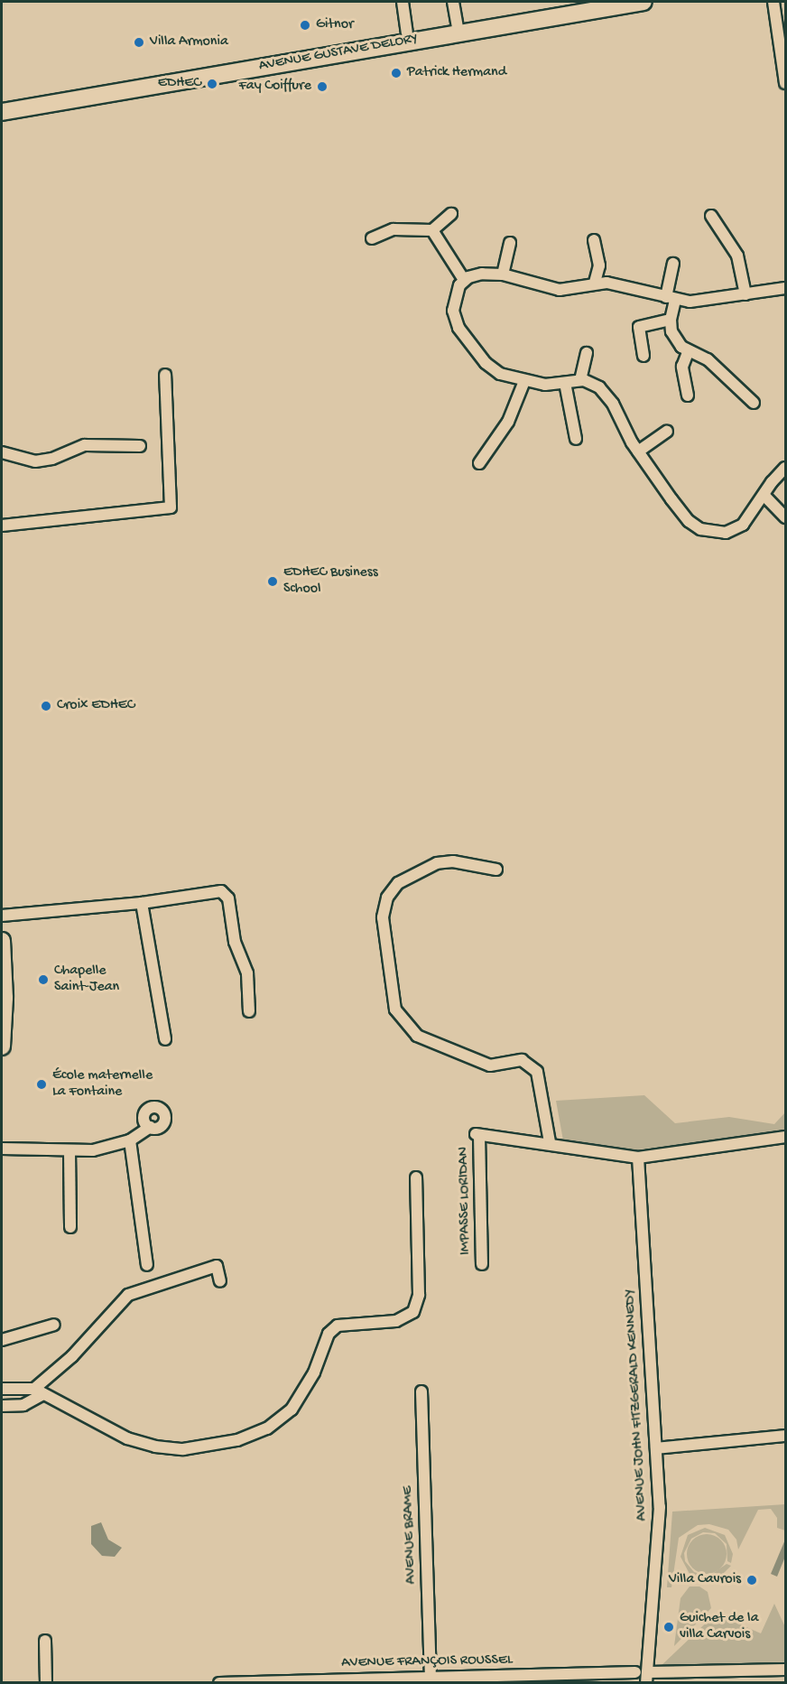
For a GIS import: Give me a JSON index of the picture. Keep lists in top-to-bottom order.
{
  "streets": {
    "main road": ["AVENUE GUSTAVE DELORY"],
    "street": [
      "IMPASSE LORIDAN",
      "AVENUE JOHN FITZGERALD KENNEDY",
      "AVENUE BRAME",
      "AVENUE FRANÇOIS ROUSSEL"
    ]
  },
  "crossings": [
    ["AVENUE BRAME", "AVENUE FRANÇOIS ROUSSEL"]
  ],
  "places": [
    "Gitnor",
    "Villa Armonia",
    "Patrick Hermand",
    "EDHEC",
    "Fay Coiffure",
    "EDHEC Business School",
    "Croix EDHEC",
    "Chapelle Saint-Jean",
    "École maternelle La Fontaine",
    "Villa Cavrois",
    "Guichet de la villa Carvois"
  ]
}
